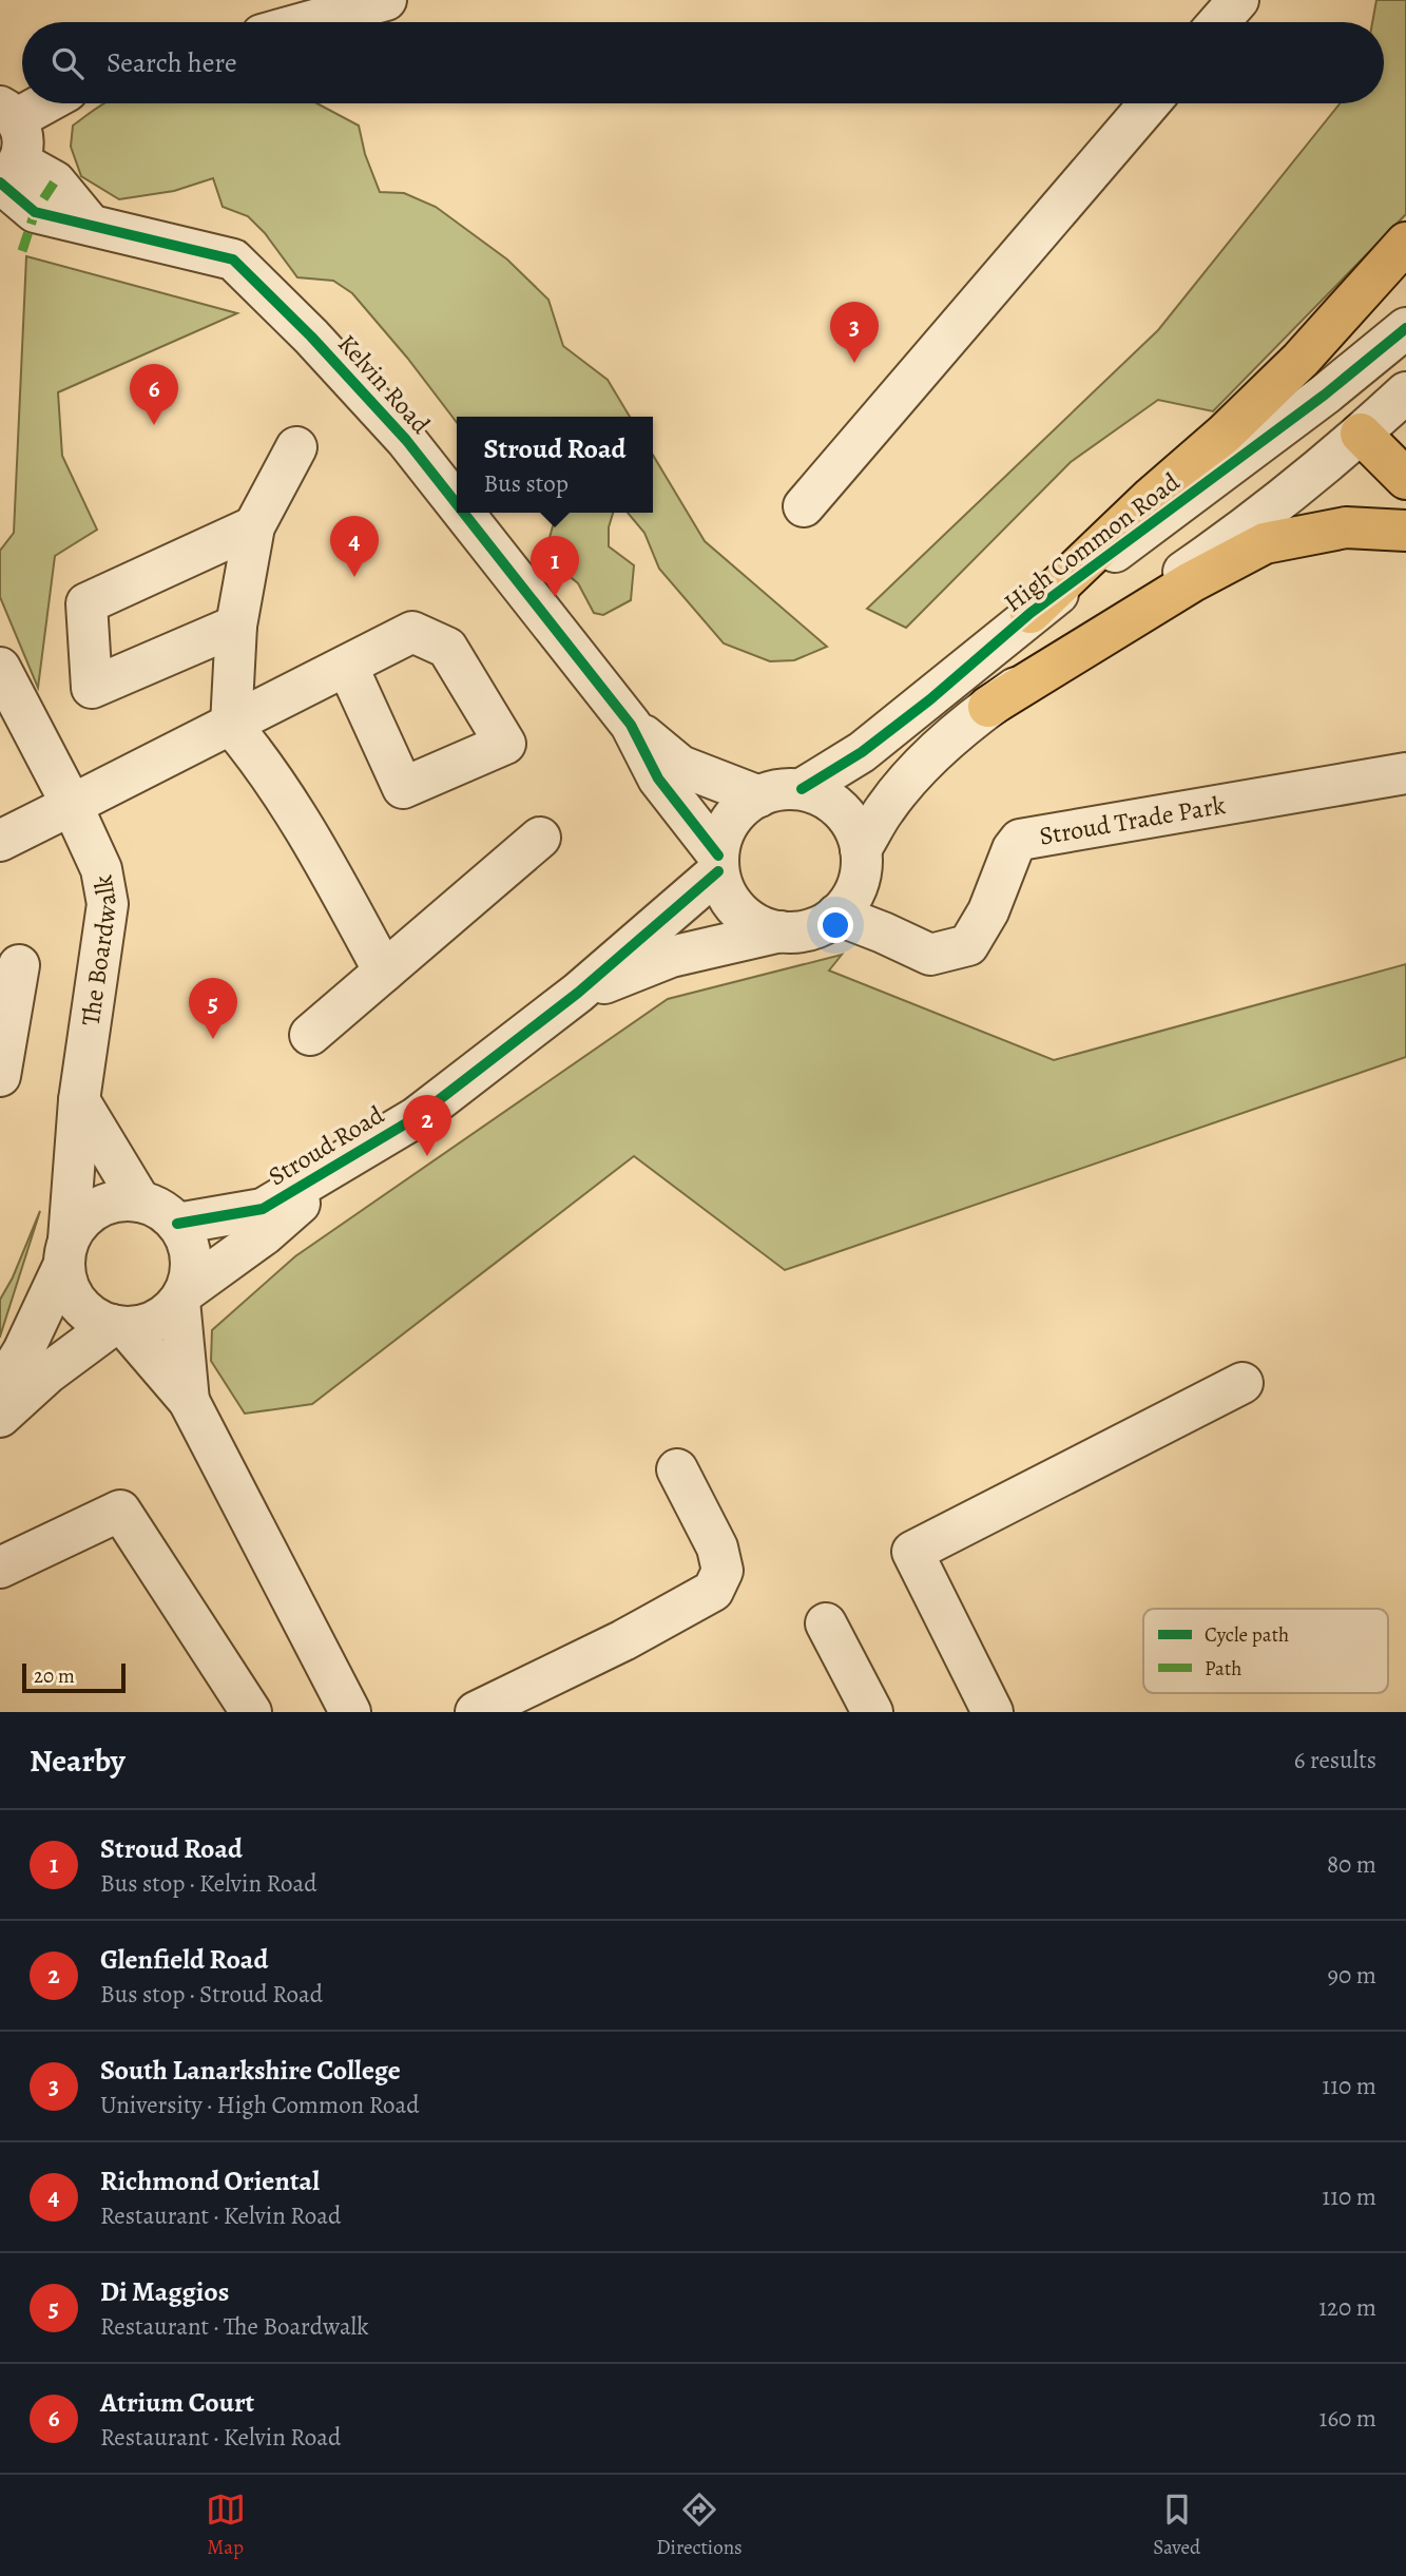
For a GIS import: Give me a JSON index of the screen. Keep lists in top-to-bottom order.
{
  "streets": {
    "street": [
      "Kelvin Road",
      "High Common Road",
      "Stroud Trade Park",
      "The Boardwalk",
      "Stroud Road"
    ]
  },
  "crossings": [
    ["Kelvin Road", "High Common Road"],
    ["Kelvin Road", "Stroud Trade Park"],
    ["Kelvin Road", "Stroud Road"],
    ["High Common Road", "Stroud Trade Park"],
    ["High Common Road", "Stroud Road"],
    ["Stroud Trade Park", "Stroud Road"],
    ["The Boardwalk", "Stroud Road"]
  ],
  "legend": ["Cycle path", "Path"],
  "scale_bar": "20 m",
  "page": {
    "search": "Search here",
    "pins": [
      "3",
      "6",
      "4",
      "1",
      "5",
      "2"
    ],
    "popup": ["Stroud Road", "Bus stop"],
    "scale": "20 m",
    "heading": ["Nearby", "6 results"],
    "list": [
      {
        "mark": "1",
        "name": "Stroud Road",
        "note": "Bus stop · Kelvin Road",
        "value": "80 m"
      },
      {
        "mark": "2",
        "name": "Glenfield Road",
        "note": "Bus stop · Stroud Road",
        "value": "90 m"
      },
      {
        "mark": "3",
        "name": "South Lanarkshire College",
        "note": "University · High Common Road",
        "value": "110 m"
      },
      {
        "mark": "4",
        "name": "Richmond Oriental",
        "note": "Restaurant · Kelvin Road",
        "value": "110 m"
      },
      {
        "mark": "5",
        "name": "Di Maggios",
        "note": "Restaurant · The Boardwalk",
        "value": "120 m"
      },
      {
        "mark": "6",
        "name": "Atrium Court",
        "note": "Restaurant · Kelvin Road",
        "value": "160 m"
      }
    ],
    "nav": ["Map", "Directions", "Saved"]
  }
}
